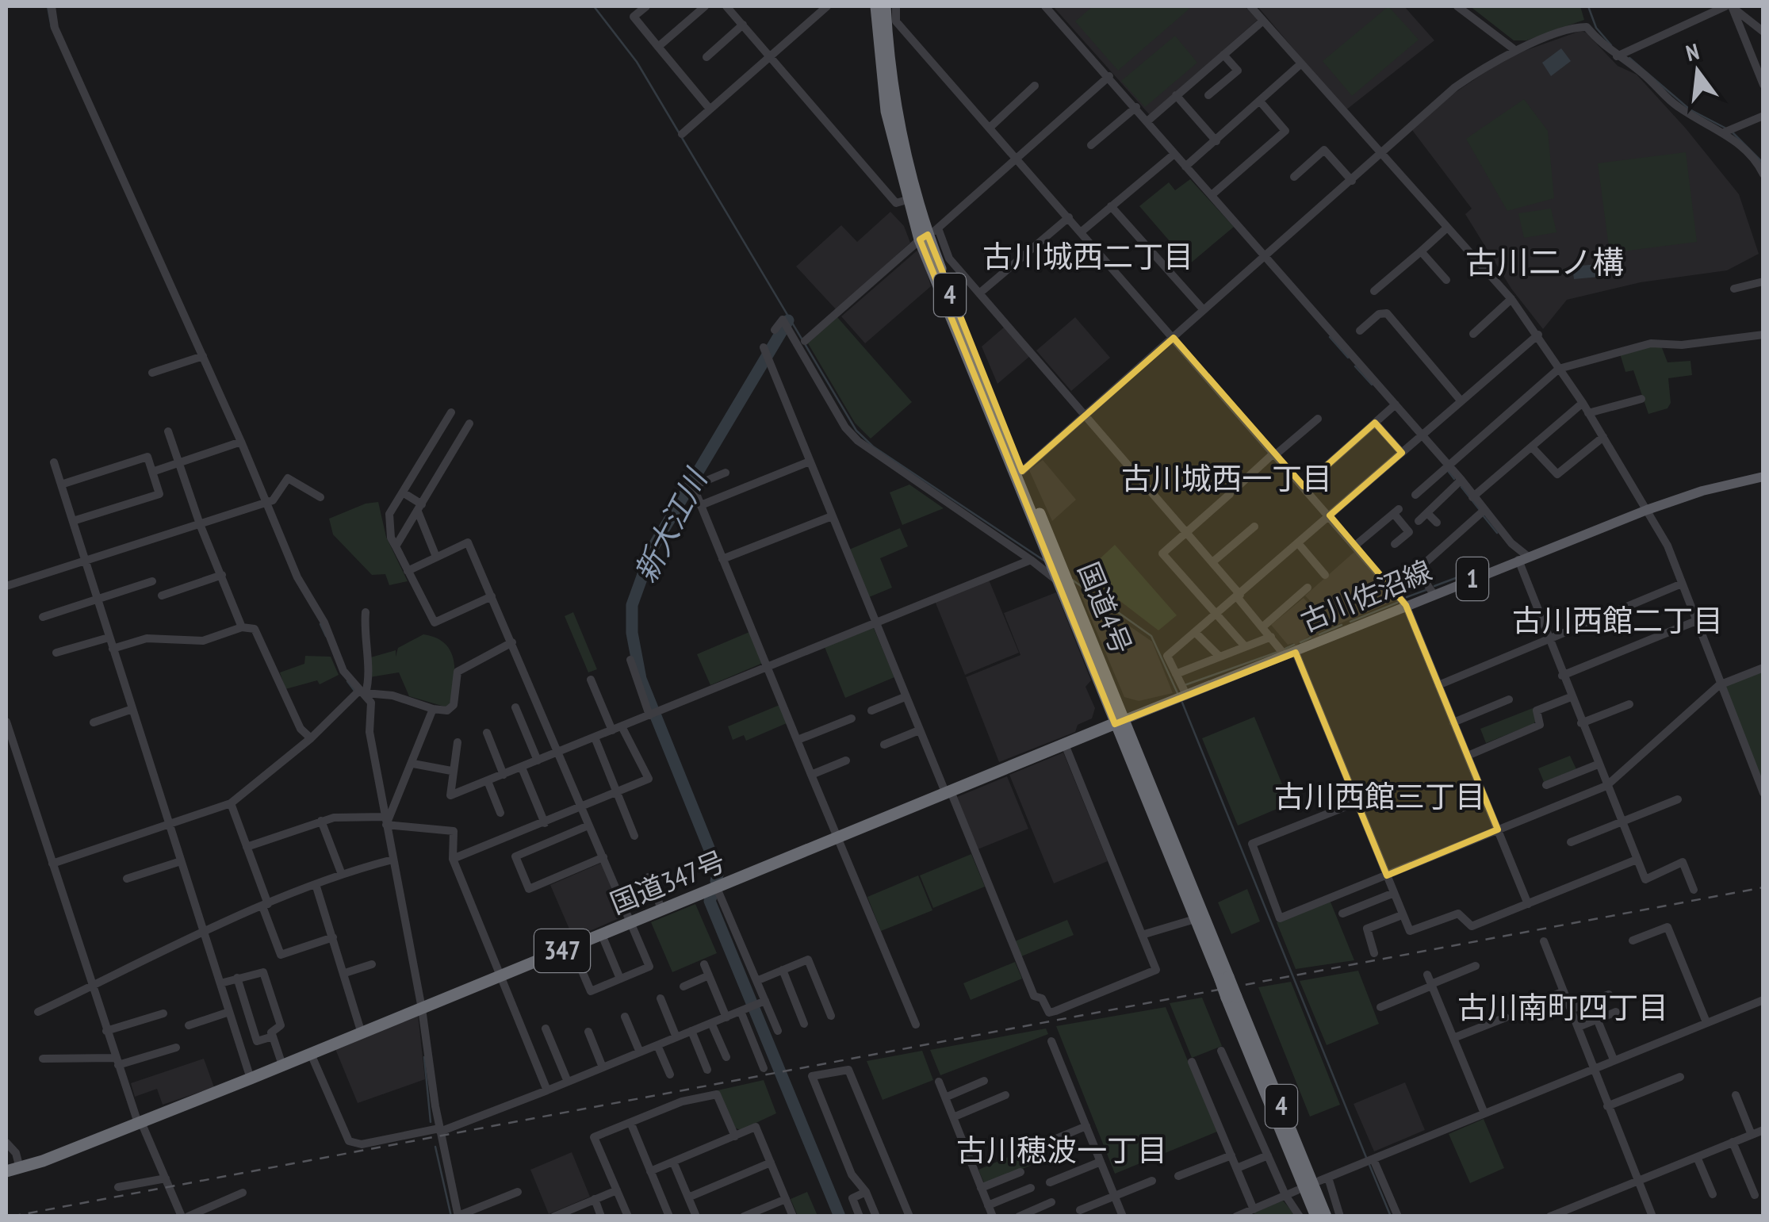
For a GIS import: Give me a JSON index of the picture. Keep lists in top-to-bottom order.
{
  "streets": {
    "highway": [
      "4",
      "国道4号",
      "国道347号",
      "347"
    ],
    "main road": ["1", "古川佐沼線"]
  },
  "crossings": [
    ["古川佐沼線", "国道4号"],
    ["古川佐沼線", "国道347号"],
    ["国道4号", "国道347号"]
  ],
  "districts": [
    "古川城西二丁目",
    "古川二ノ構",
    "古川城西一丁目",
    "古川西館二丁目",
    "古川西館三丁目",
    "古川南町四丁目",
    "古川穂波一丁目"
  ],
  "water": ["新大江川"],
  "north": "top"
}
